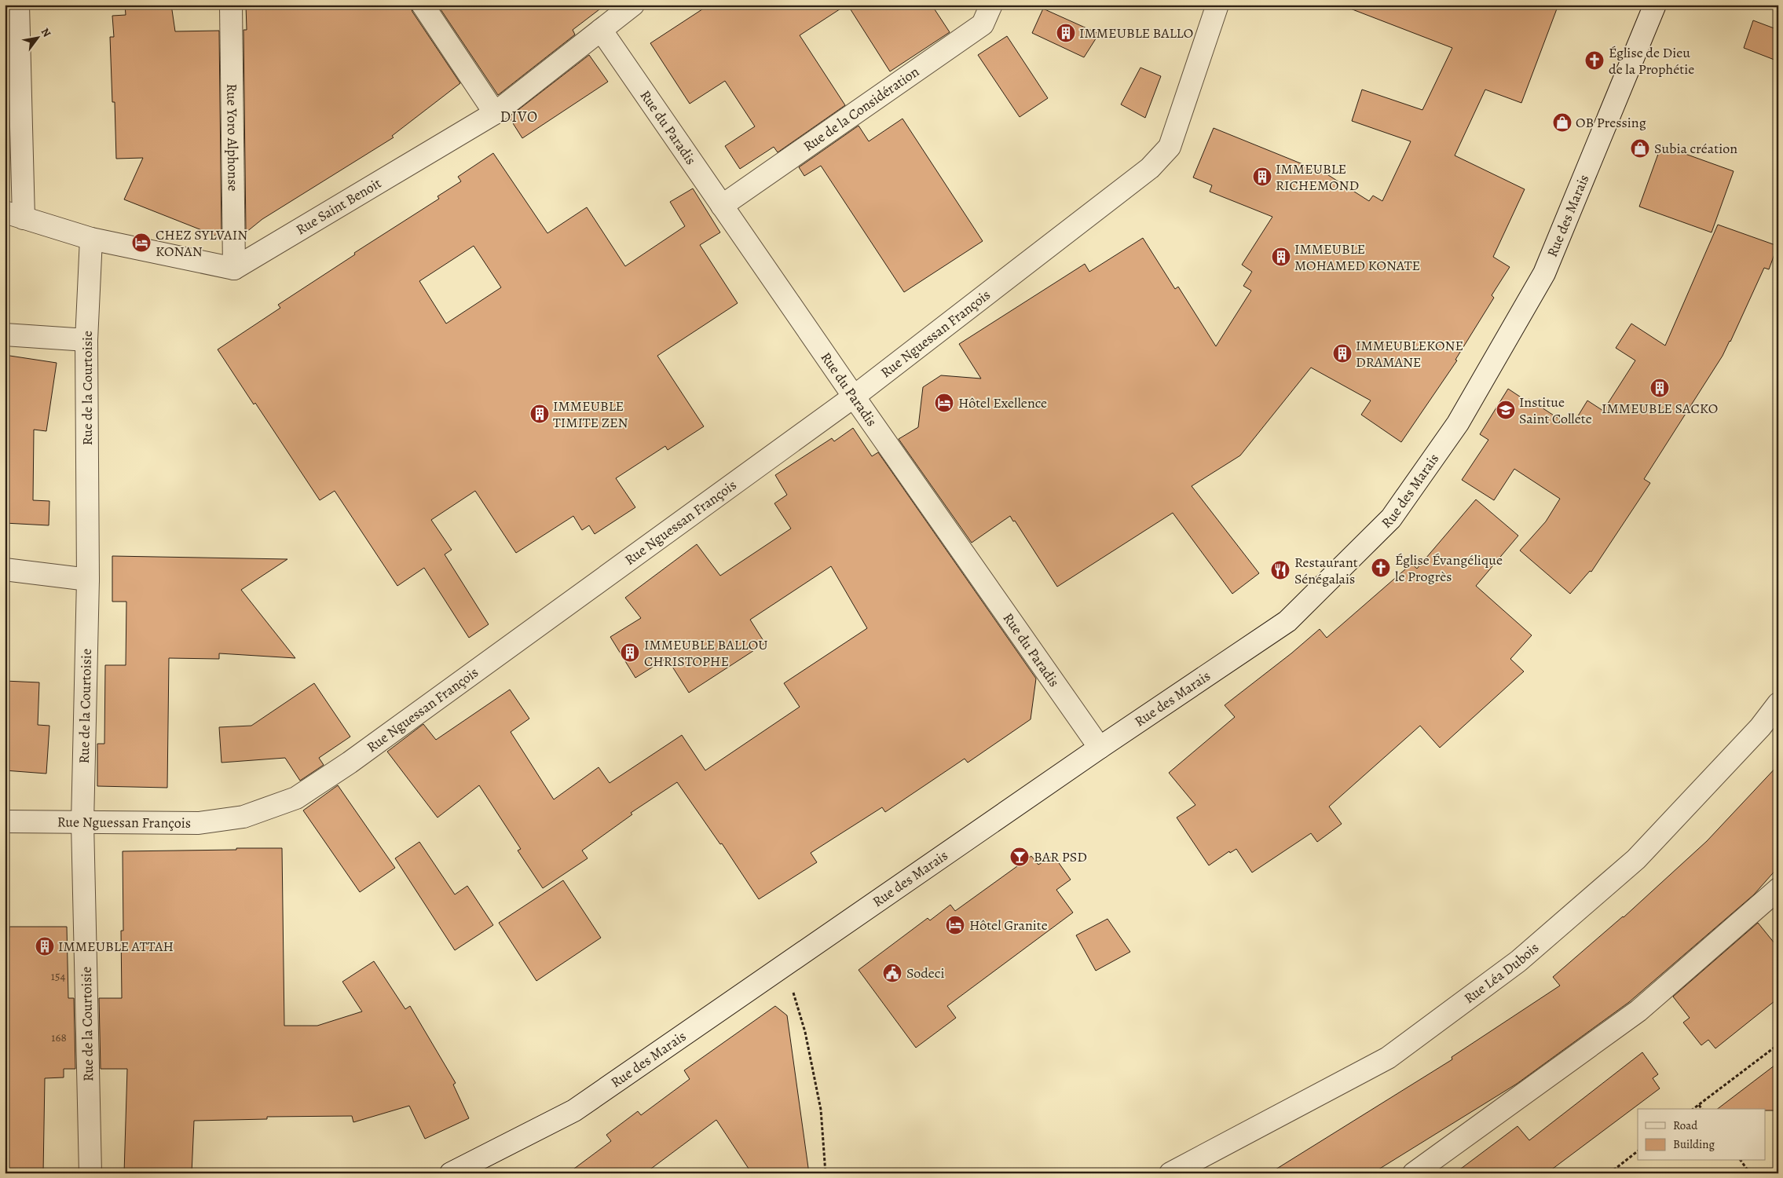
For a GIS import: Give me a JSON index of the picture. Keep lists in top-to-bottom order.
{
  "streets": {
    "street": [
      "Rue de la Considération",
      "Rue du Paradis",
      "Rue Yoro Alphonse",
      "Rue Saint Benoit",
      "Rue des Marais",
      "Rue Nguessan François",
      "Rue de la Courtoisie",
      "Rue Léa Dubois"
    ]
  },
  "crossings": [
    ["Rue de la Considération", "Rue du Paradis"],
    ["Rue du Paradis", "Rue Saint Benoit"],
    ["Rue du Paradis", "Rue des Marais"],
    ["Rue du Paradis", "Rue Nguessan François"],
    ["Rue Yoro Alphonse", "Rue Saint Benoit"],
    ["Rue Nguessan François", "Rue de la Courtoisie"]
  ],
  "districts": ["DIVO"],
  "places": {
    "building": [
      "IMMEUBLE BALLO",
      "IMMEUBLE RICHEMOND",
      "IMMEUBLE MOHAMED KONATE",
      "IMMEUBLEKONE DRAMANE",
      "IMMEUBLE SACKO",
      "IMMEUBLE TIMITE ZEN",
      "IMMEUBLE BALLOU CHRISTOPHE",
      "IMMEUBLE ATTAH"
    ],
    "church": ["Église de Dieu de la Prophétie", "Église Évangélique le Progrès"],
    "shop": ["OB Pressing", "Subia création"],
    "hotel": ["CHEZ SYLVAIN KONAN", "Hôtel Exellence", "Hôtel Granite"],
    "school or university": ["Institue Saint Collete"],
    "restaurant": ["Restaurant Sénégalais"],
    "bar": ["BAR PSD"],
    "public building": ["Sodeci"]
  },
  "house_numbers": ["154", "168"],
  "legend": ["Road", "Building"],
  "north": "top right"
}
